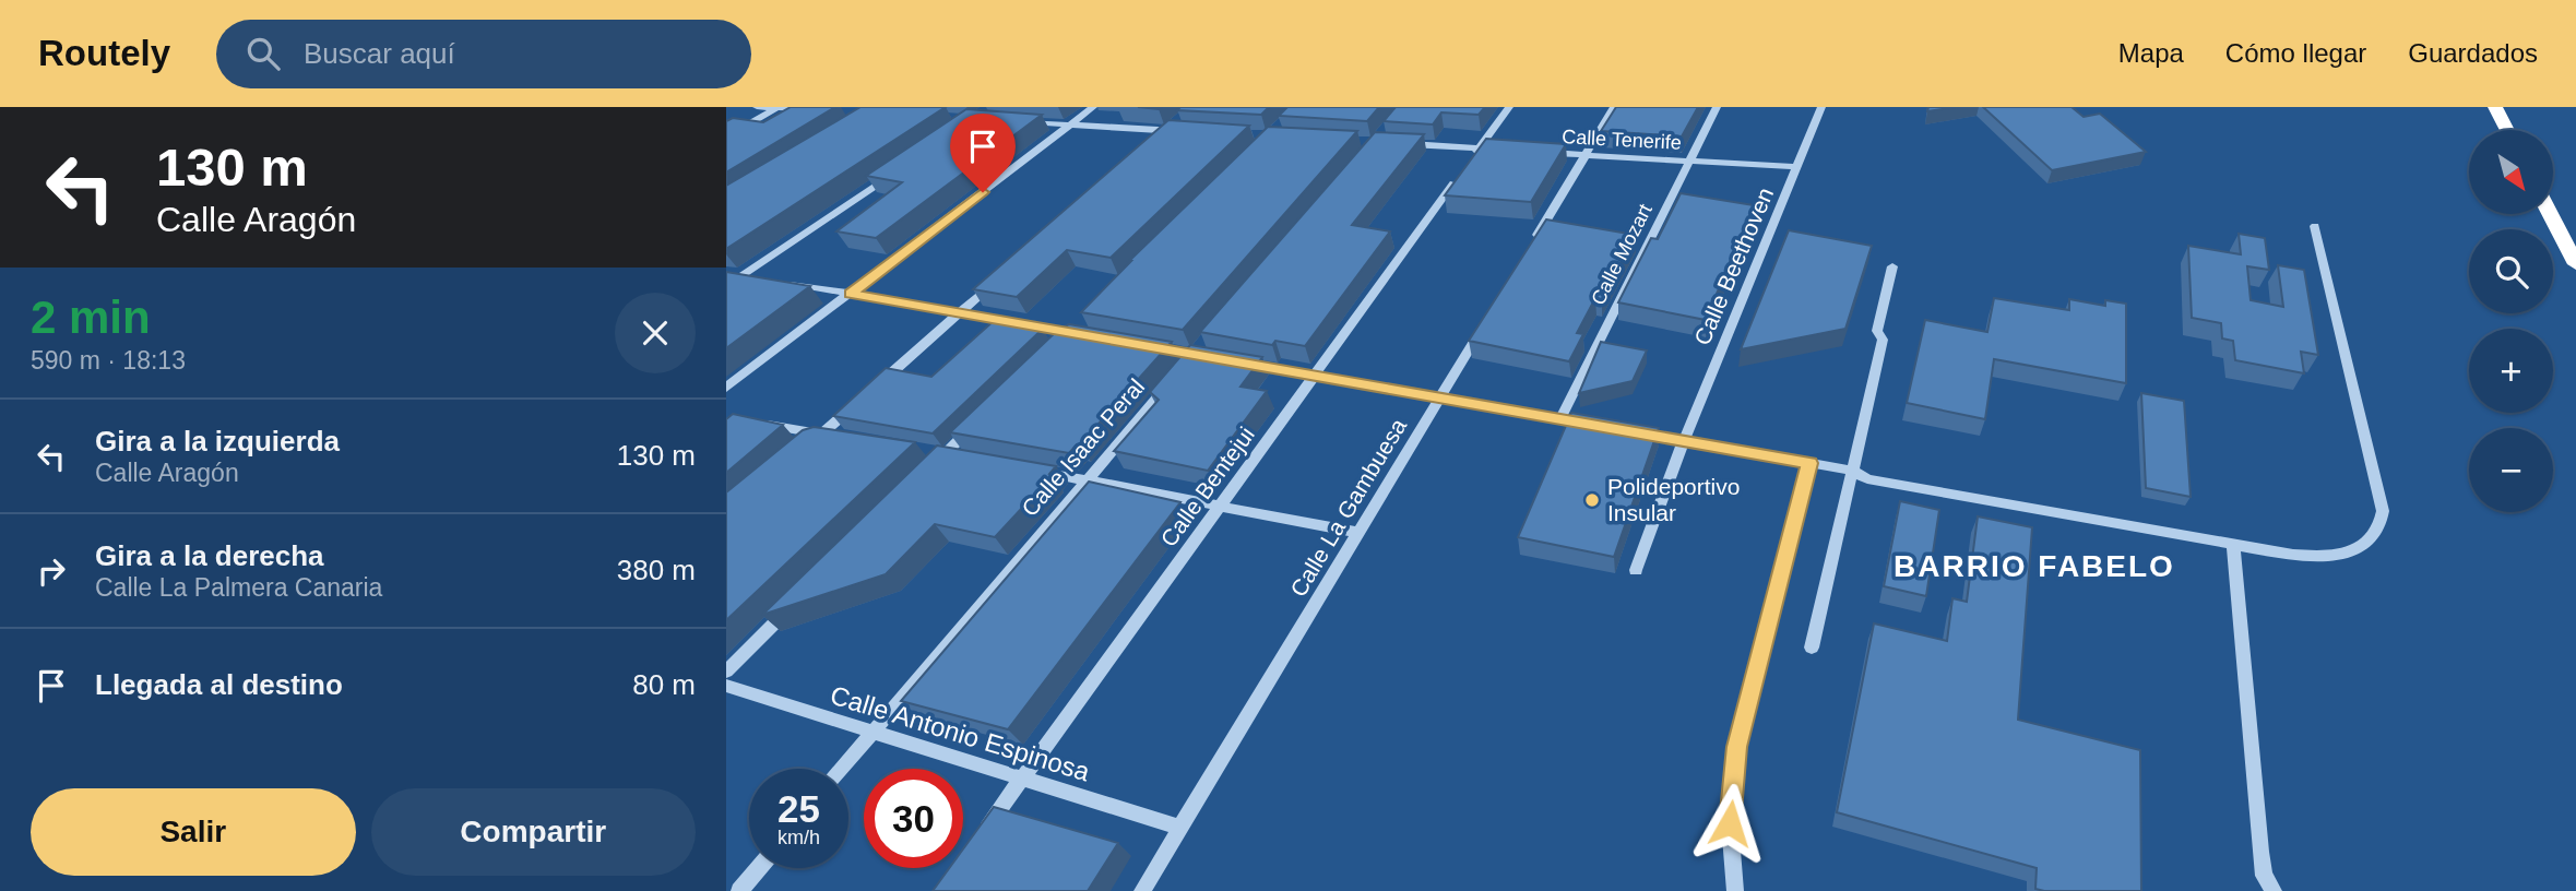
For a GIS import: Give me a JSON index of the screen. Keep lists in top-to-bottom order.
{
  "streets": {
    "street": [
      "Calle Tenerife",
      "Calle Mozart",
      "Calle Beethoven",
      "Calle Isaac Peral",
      "Calle Bentejui",
      "Calle La Gambuesa",
      "Calle Antonio Espinosa"
    ]
  },
  "crossings": [
    ["Calle Tenerife", "Calle Mozart"],
    ["Calle Tenerife", "Calle Beethoven"],
    ["Calle Isaac Peral", "Calle Antonio Espinosa"],
    ["Calle Bentejui", "Calle Antonio Espinosa"],
    ["Calle La Gambuesa", "Calle Antonio Espinosa"]
  ],
  "districts": ["BARRIO FABELO"],
  "places": ["Polideportivo Insular"],
  "north": "bottom right",
  "page": {
    "header": "Routely",
    "search": "Buscar aquí",
    "nav": ["Mapa", "Cómo llegar", "Guardados"],
    "turn": ["130 m", "Calle Aragón"],
    "map_buttons": ["+", "−"],
    "heading": ["2 min", "590 m · 18:13"],
    "list": [
      {
        "name": "Gira a la izquierda",
        "note": "Calle Aragón",
        "value": "130 m"
      },
      {
        "name": "Gira a la derecha",
        "note": "Calle La Palmera Canaria",
        "value": "380 m"
      },
      {
        "name": "Llegada al destino",
        "value": "80 m"
      }
    ],
    "speed": "25 km/h",
    "limit": "30",
    "buttons": ["Salir", "Compartir"]
  }
}
